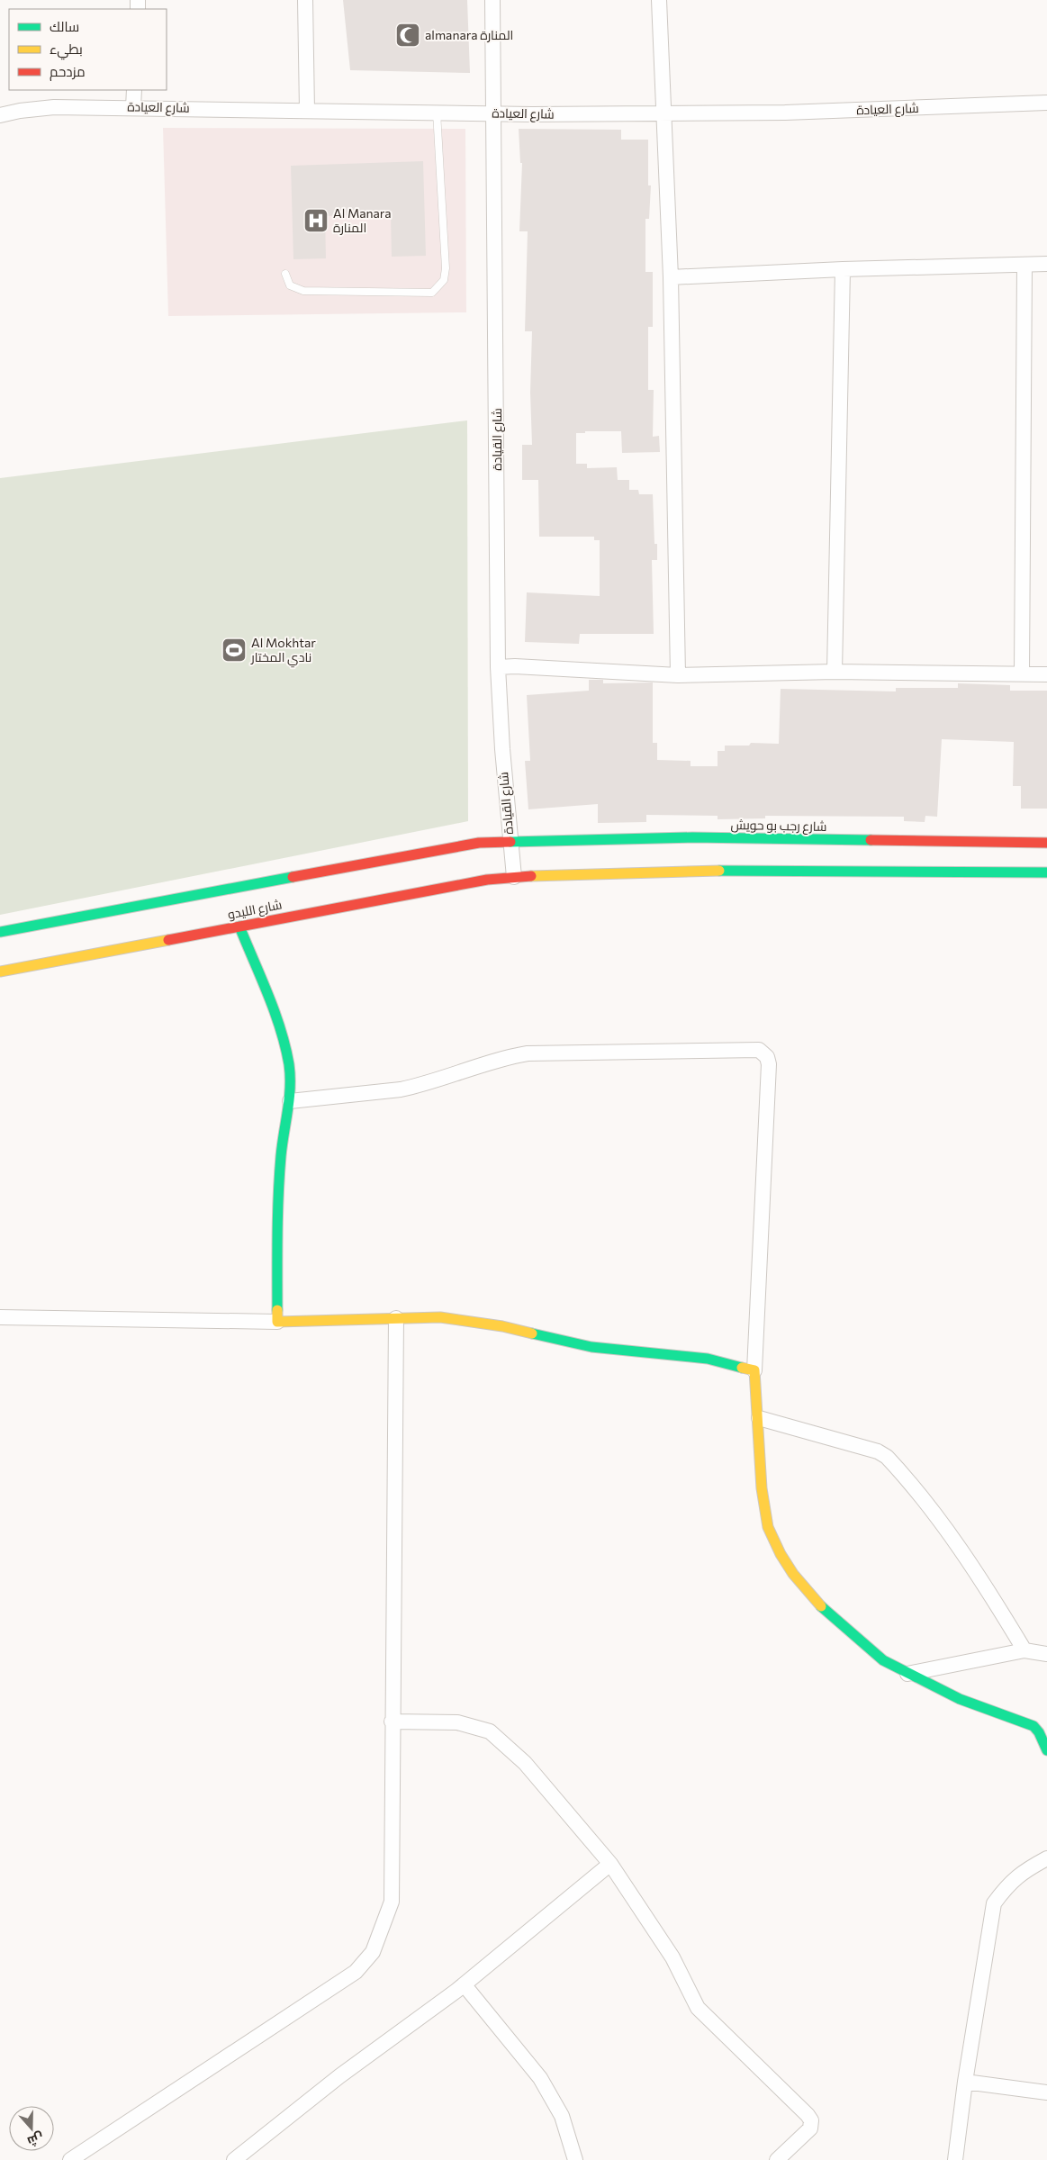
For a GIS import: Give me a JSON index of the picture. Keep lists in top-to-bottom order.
{
  "streets": {
    "main road": ["شارع رجب بو حويش", "شارع الليدو"],
    "street": ["شارع العيادة", "شارع القيادة"]
  },
  "crossings": [
    ["شارع العيادة", "شارع القيادة"],
    ["شارع القيادة", "شارع رجب بو حويش"],
    ["شارع القيادة", "شارع الليدو"],
    ["شارع رجب بو حويش", "شارع الليدو"]
  ],
  "places": {
    "mosque": ["almanara المنارة"],
    "hospital": ["Al Manara المنارة"],
    "sports": ["Al Mokhtar نادي المختار"]
  },
  "legend": ["سالك", "بطيء", "مزدحم"],
  "north": "bottom"
}
